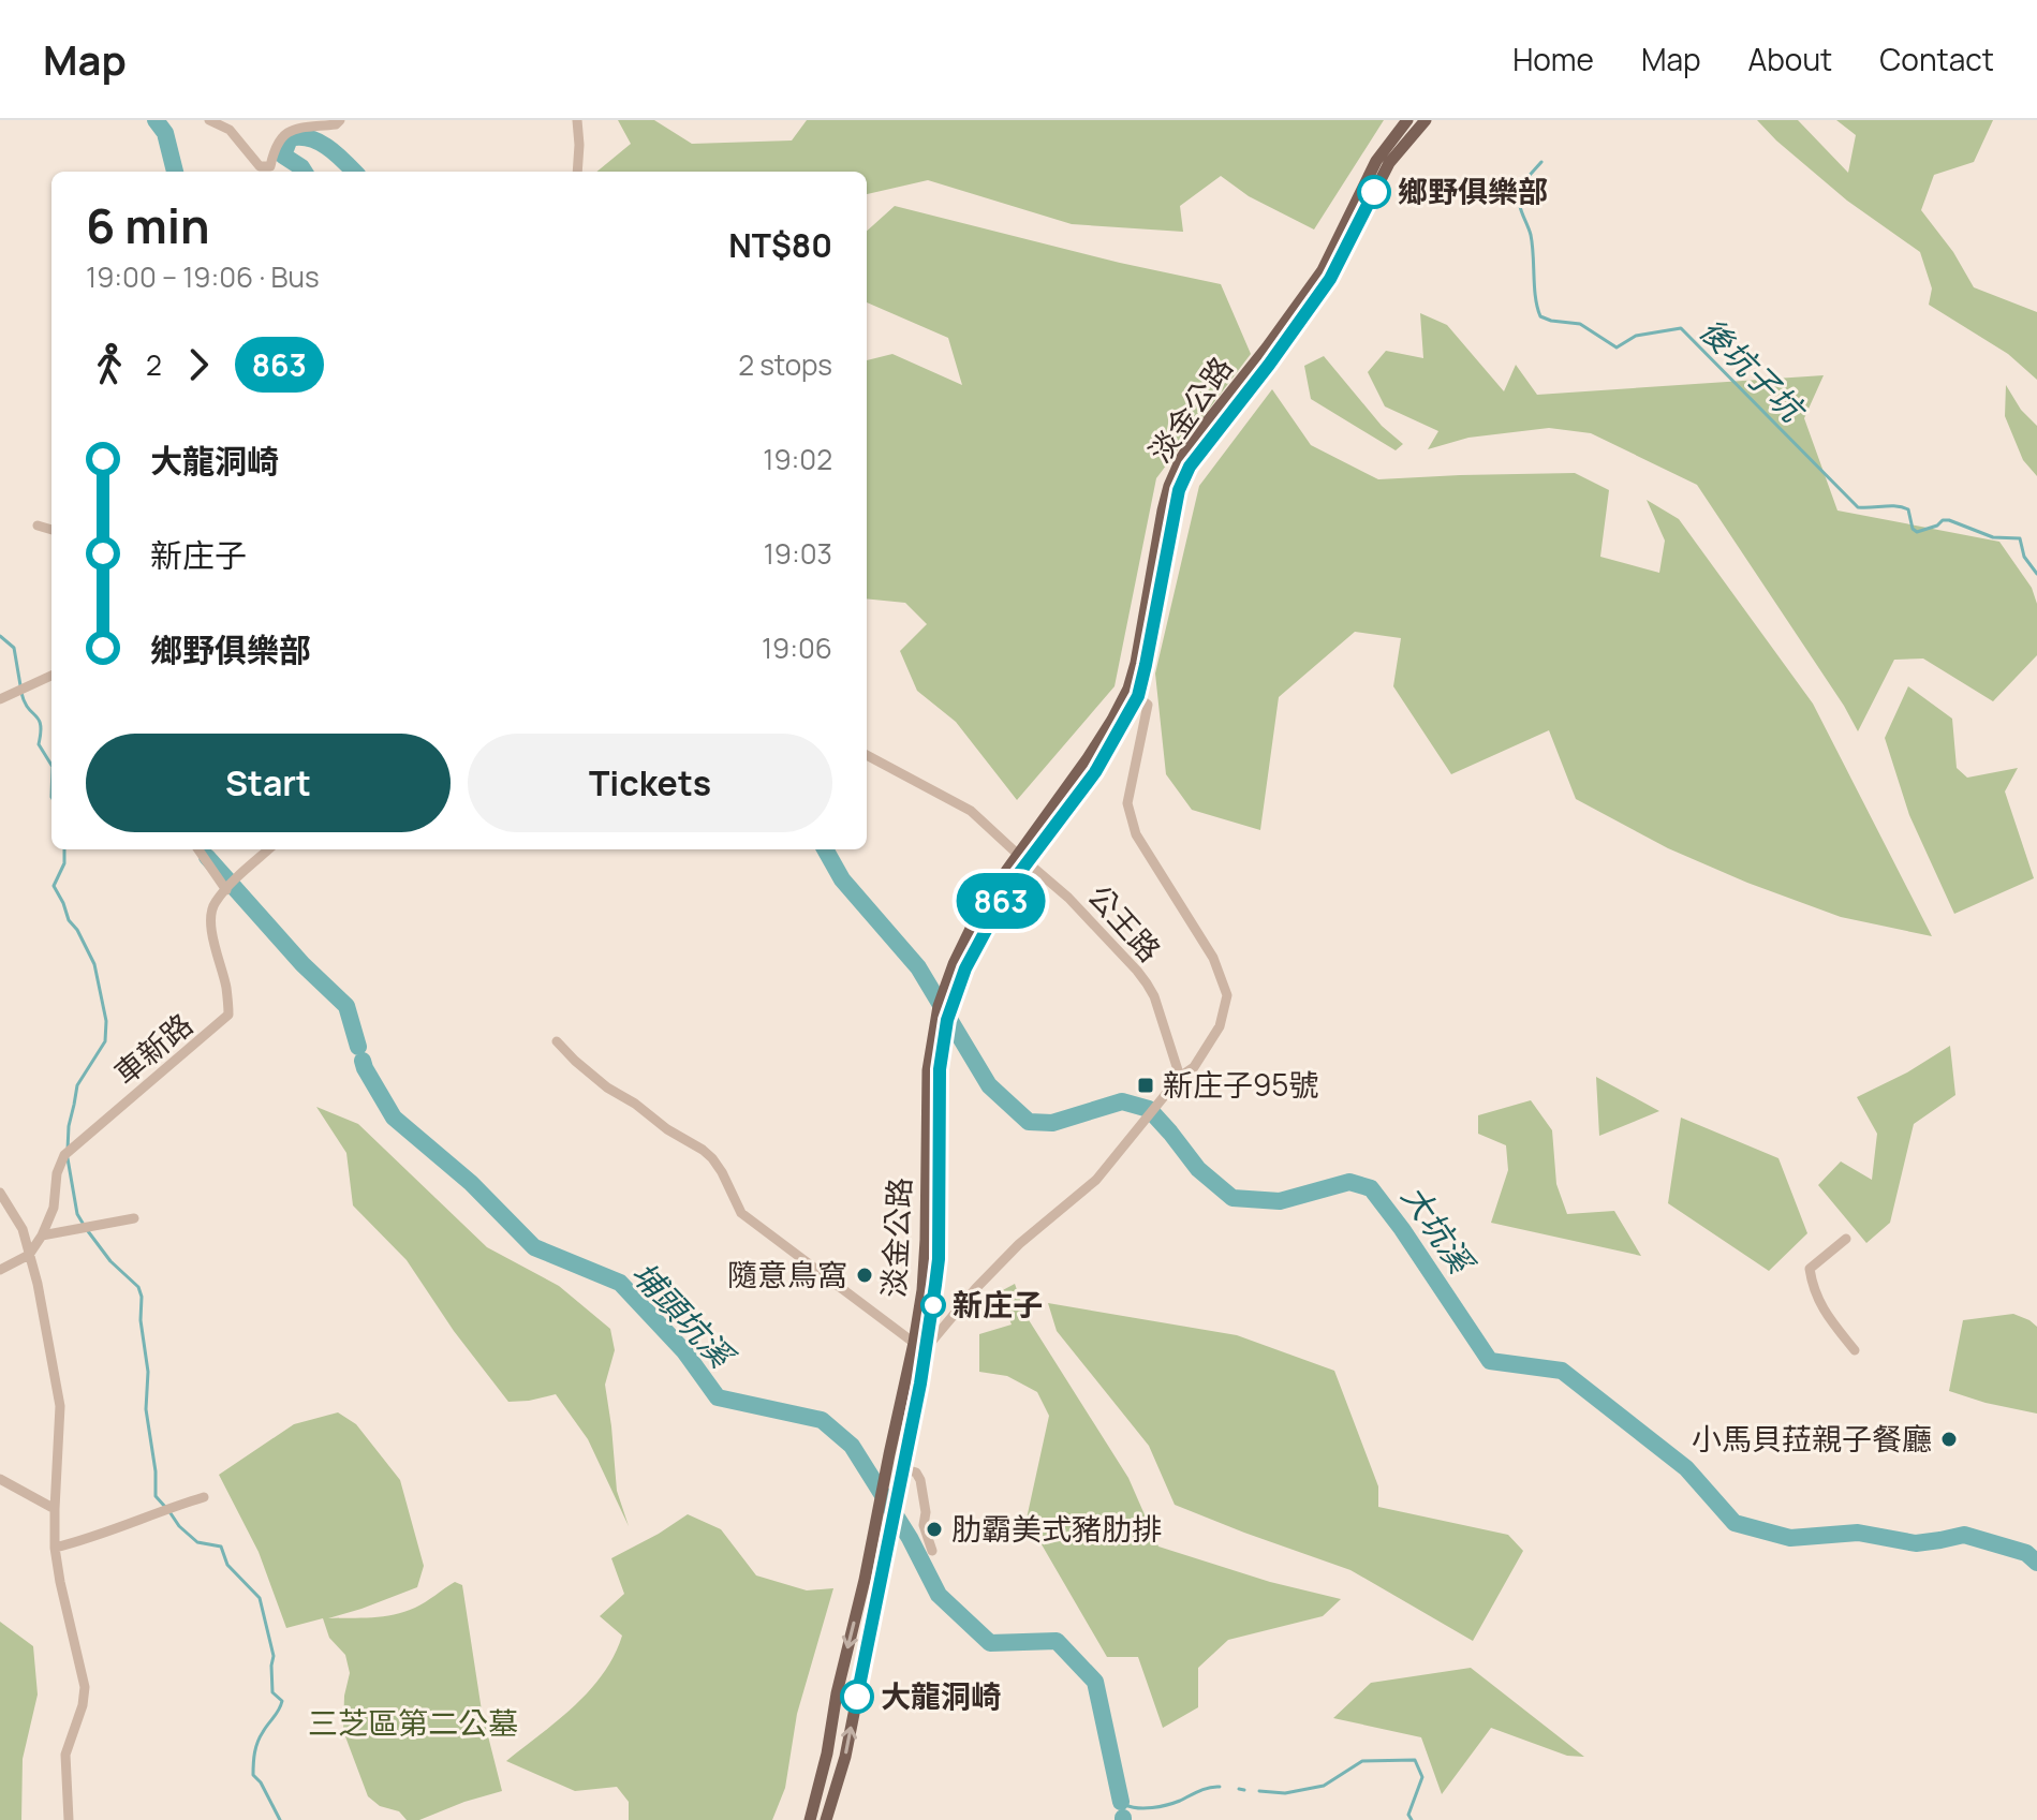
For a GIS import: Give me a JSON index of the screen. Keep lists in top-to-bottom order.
{
  "streets": {
    "main road": ["淡金公路"],
    "street": ["公王路", "車新路"]
  },
  "water": ["後坑子坑", "大坑溪", "埔頭坑溪"],
  "parks": ["三芝區第二公墓"],
  "places": {
    "other": [
      "鄉野俱樂部",
      "隨意鳥窩",
      "新庄子",
      "小馬貝菈親子餐廳",
      "肋霸美式豬肋排",
      "大龍洞崎"
    ],
    "transit": ["新庄子95號"]
  },
  "lines": ["bus line 863"],
  "page": {
    "header": "Map",
    "nav": [
      "Home",
      "Map",
      "About",
      "Contact"
    ],
    "on_map": "863",
    "heading": ["6 min", "19:00 – 19:06 · Bus", "NT$80"],
    "legs": ["2", "863", "2 stops"],
    "list": [
      {
        "name": "大龍洞崎",
        "value": "19:02"
      },
      {
        "name": "新庄子",
        "value": "19:03"
      },
      {
        "name": "鄉野俱樂部",
        "value": "19:06"
      }
    ],
    "buttons": ["Start", "Tickets"]
  }
}
